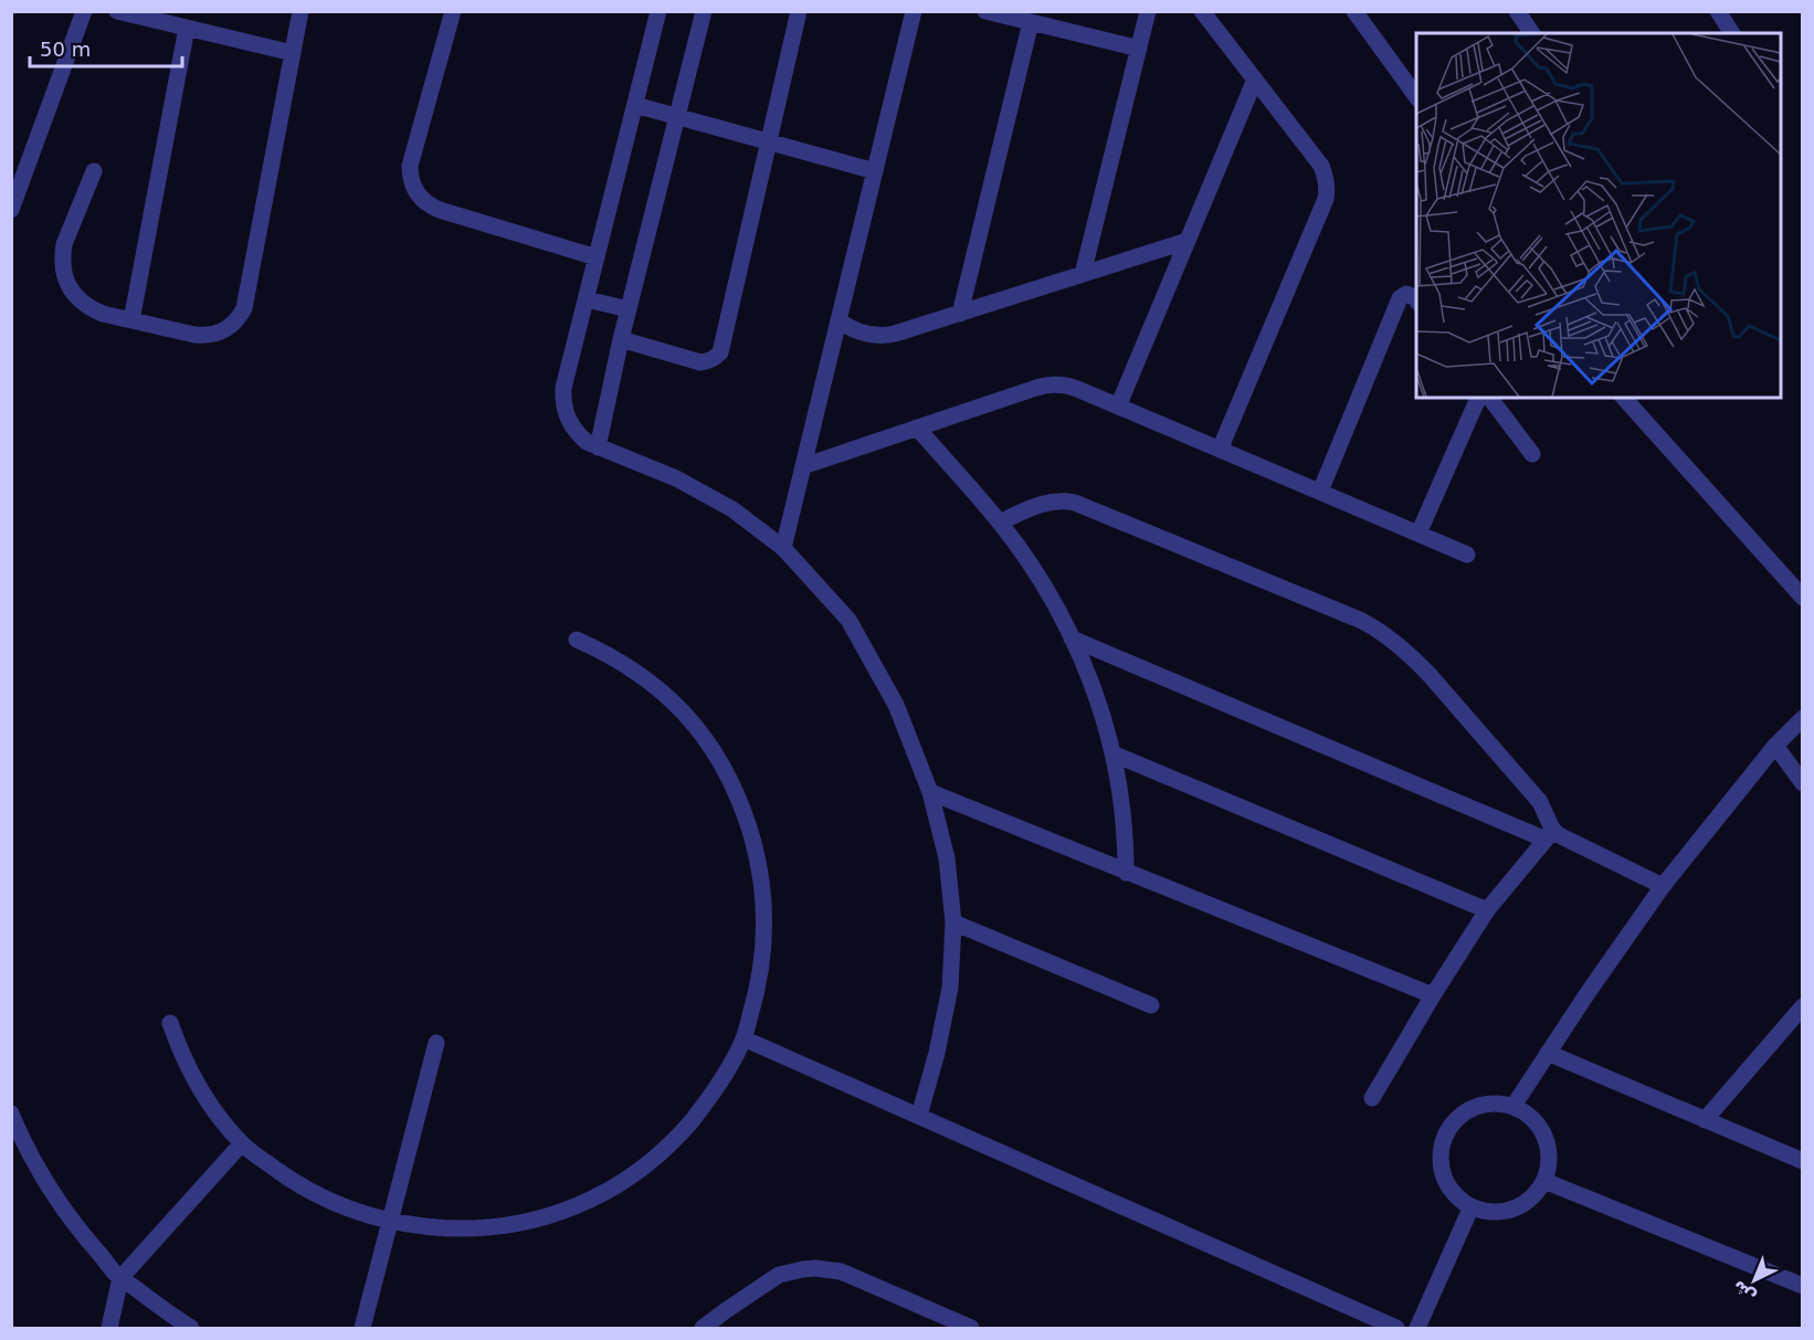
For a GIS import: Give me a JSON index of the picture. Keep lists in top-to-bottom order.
{
  "scale_bar": "50 m",
  "north": "bottom left"
}
